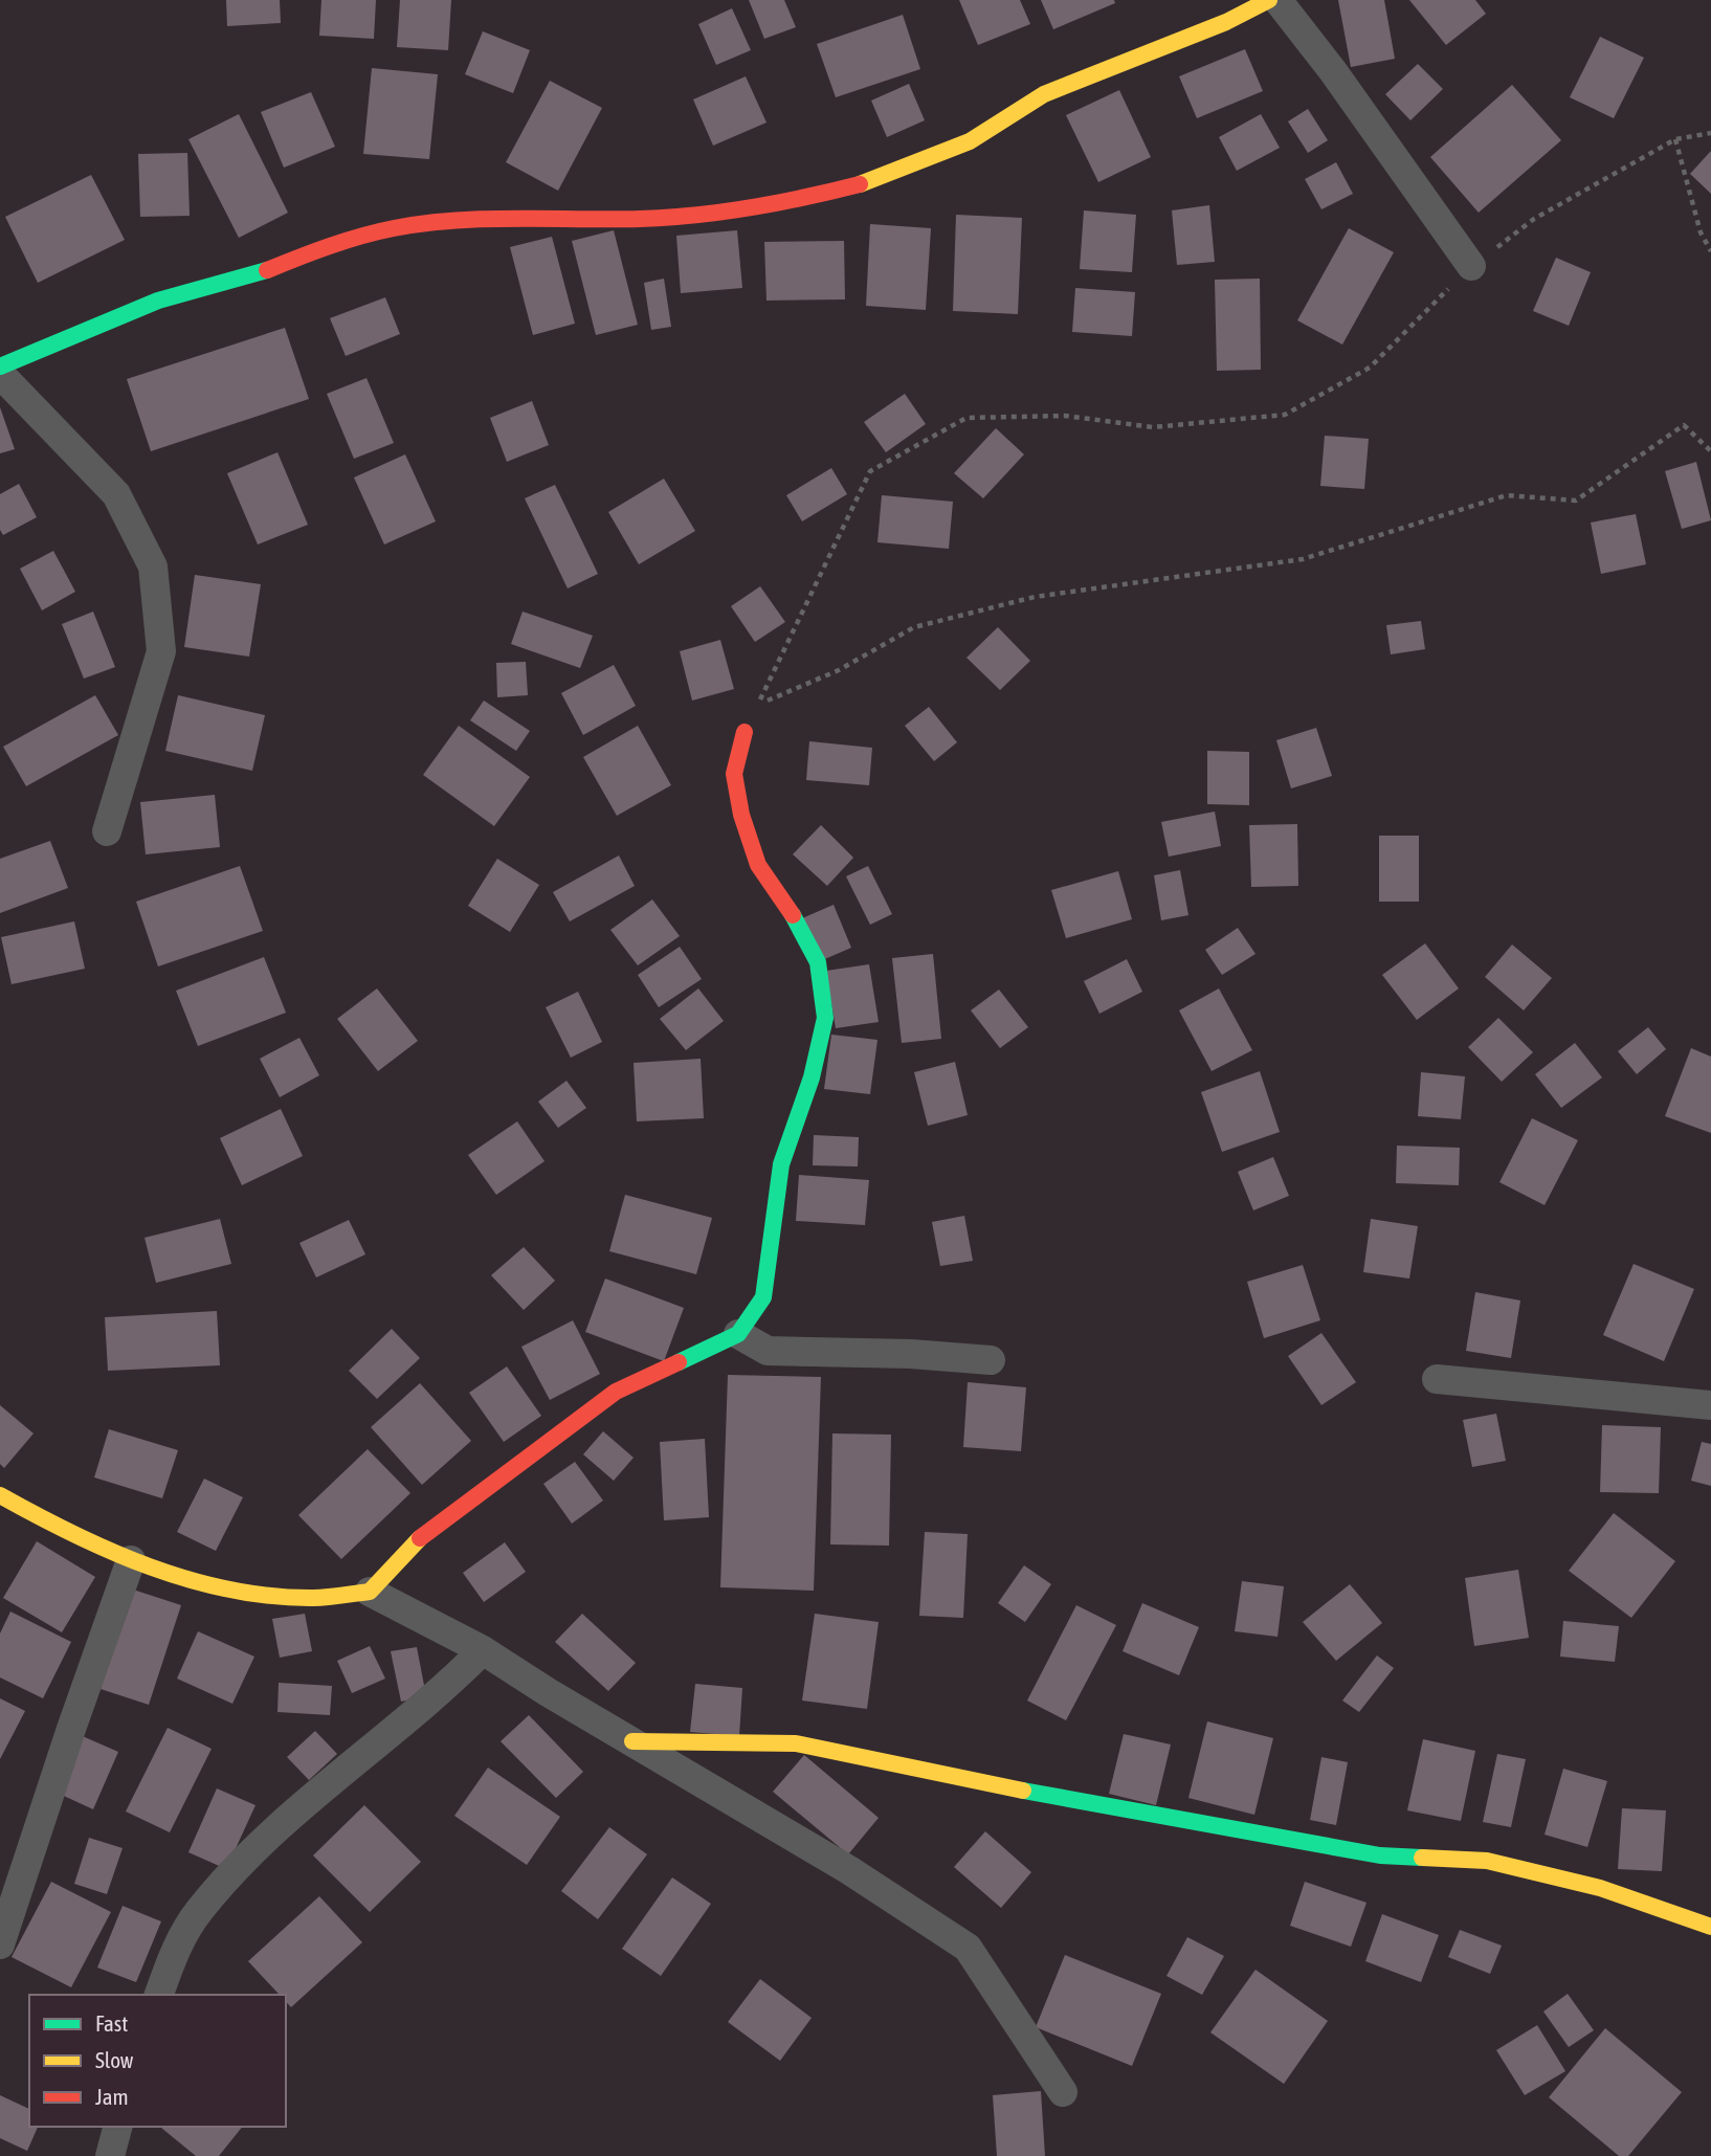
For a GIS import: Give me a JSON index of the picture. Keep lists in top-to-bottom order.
{
  "legend": ["Fast", "Slow", "Jam"]
}
